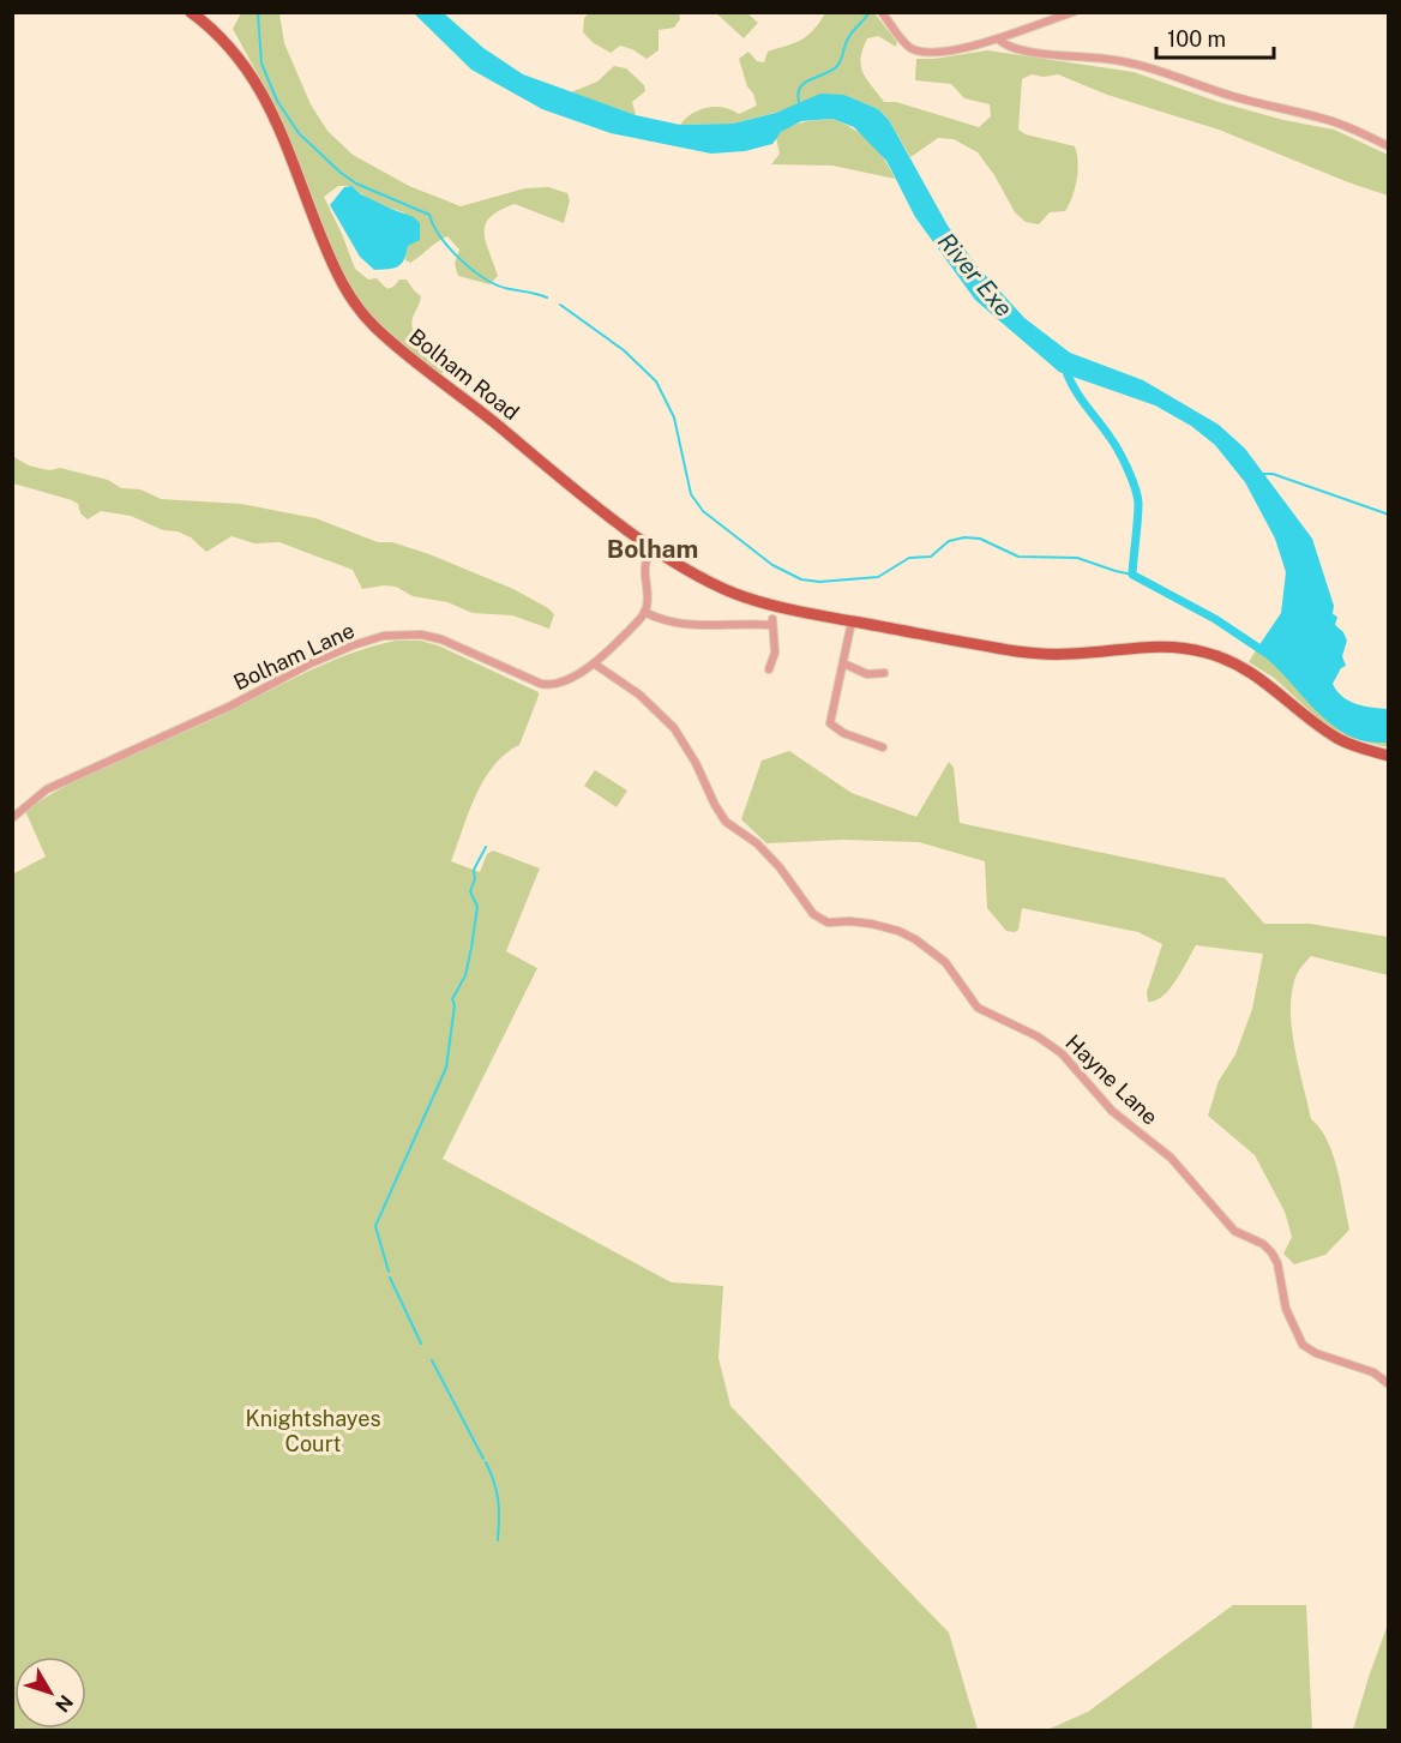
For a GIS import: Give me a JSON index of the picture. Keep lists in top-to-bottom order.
{
  "streets": {
    "main road": ["Bolham Road"],
    "street": ["Bolham Lane", "Hayne Lane"]
  },
  "crossings": [
    ["Bolham Lane", "Hayne Lane"]
  ],
  "districts": ["Bolham"],
  "water": ["River Exe"],
  "parks": ["Knightshayes Court"],
  "scale_bar": "100 m",
  "north": "bottom right"
}
